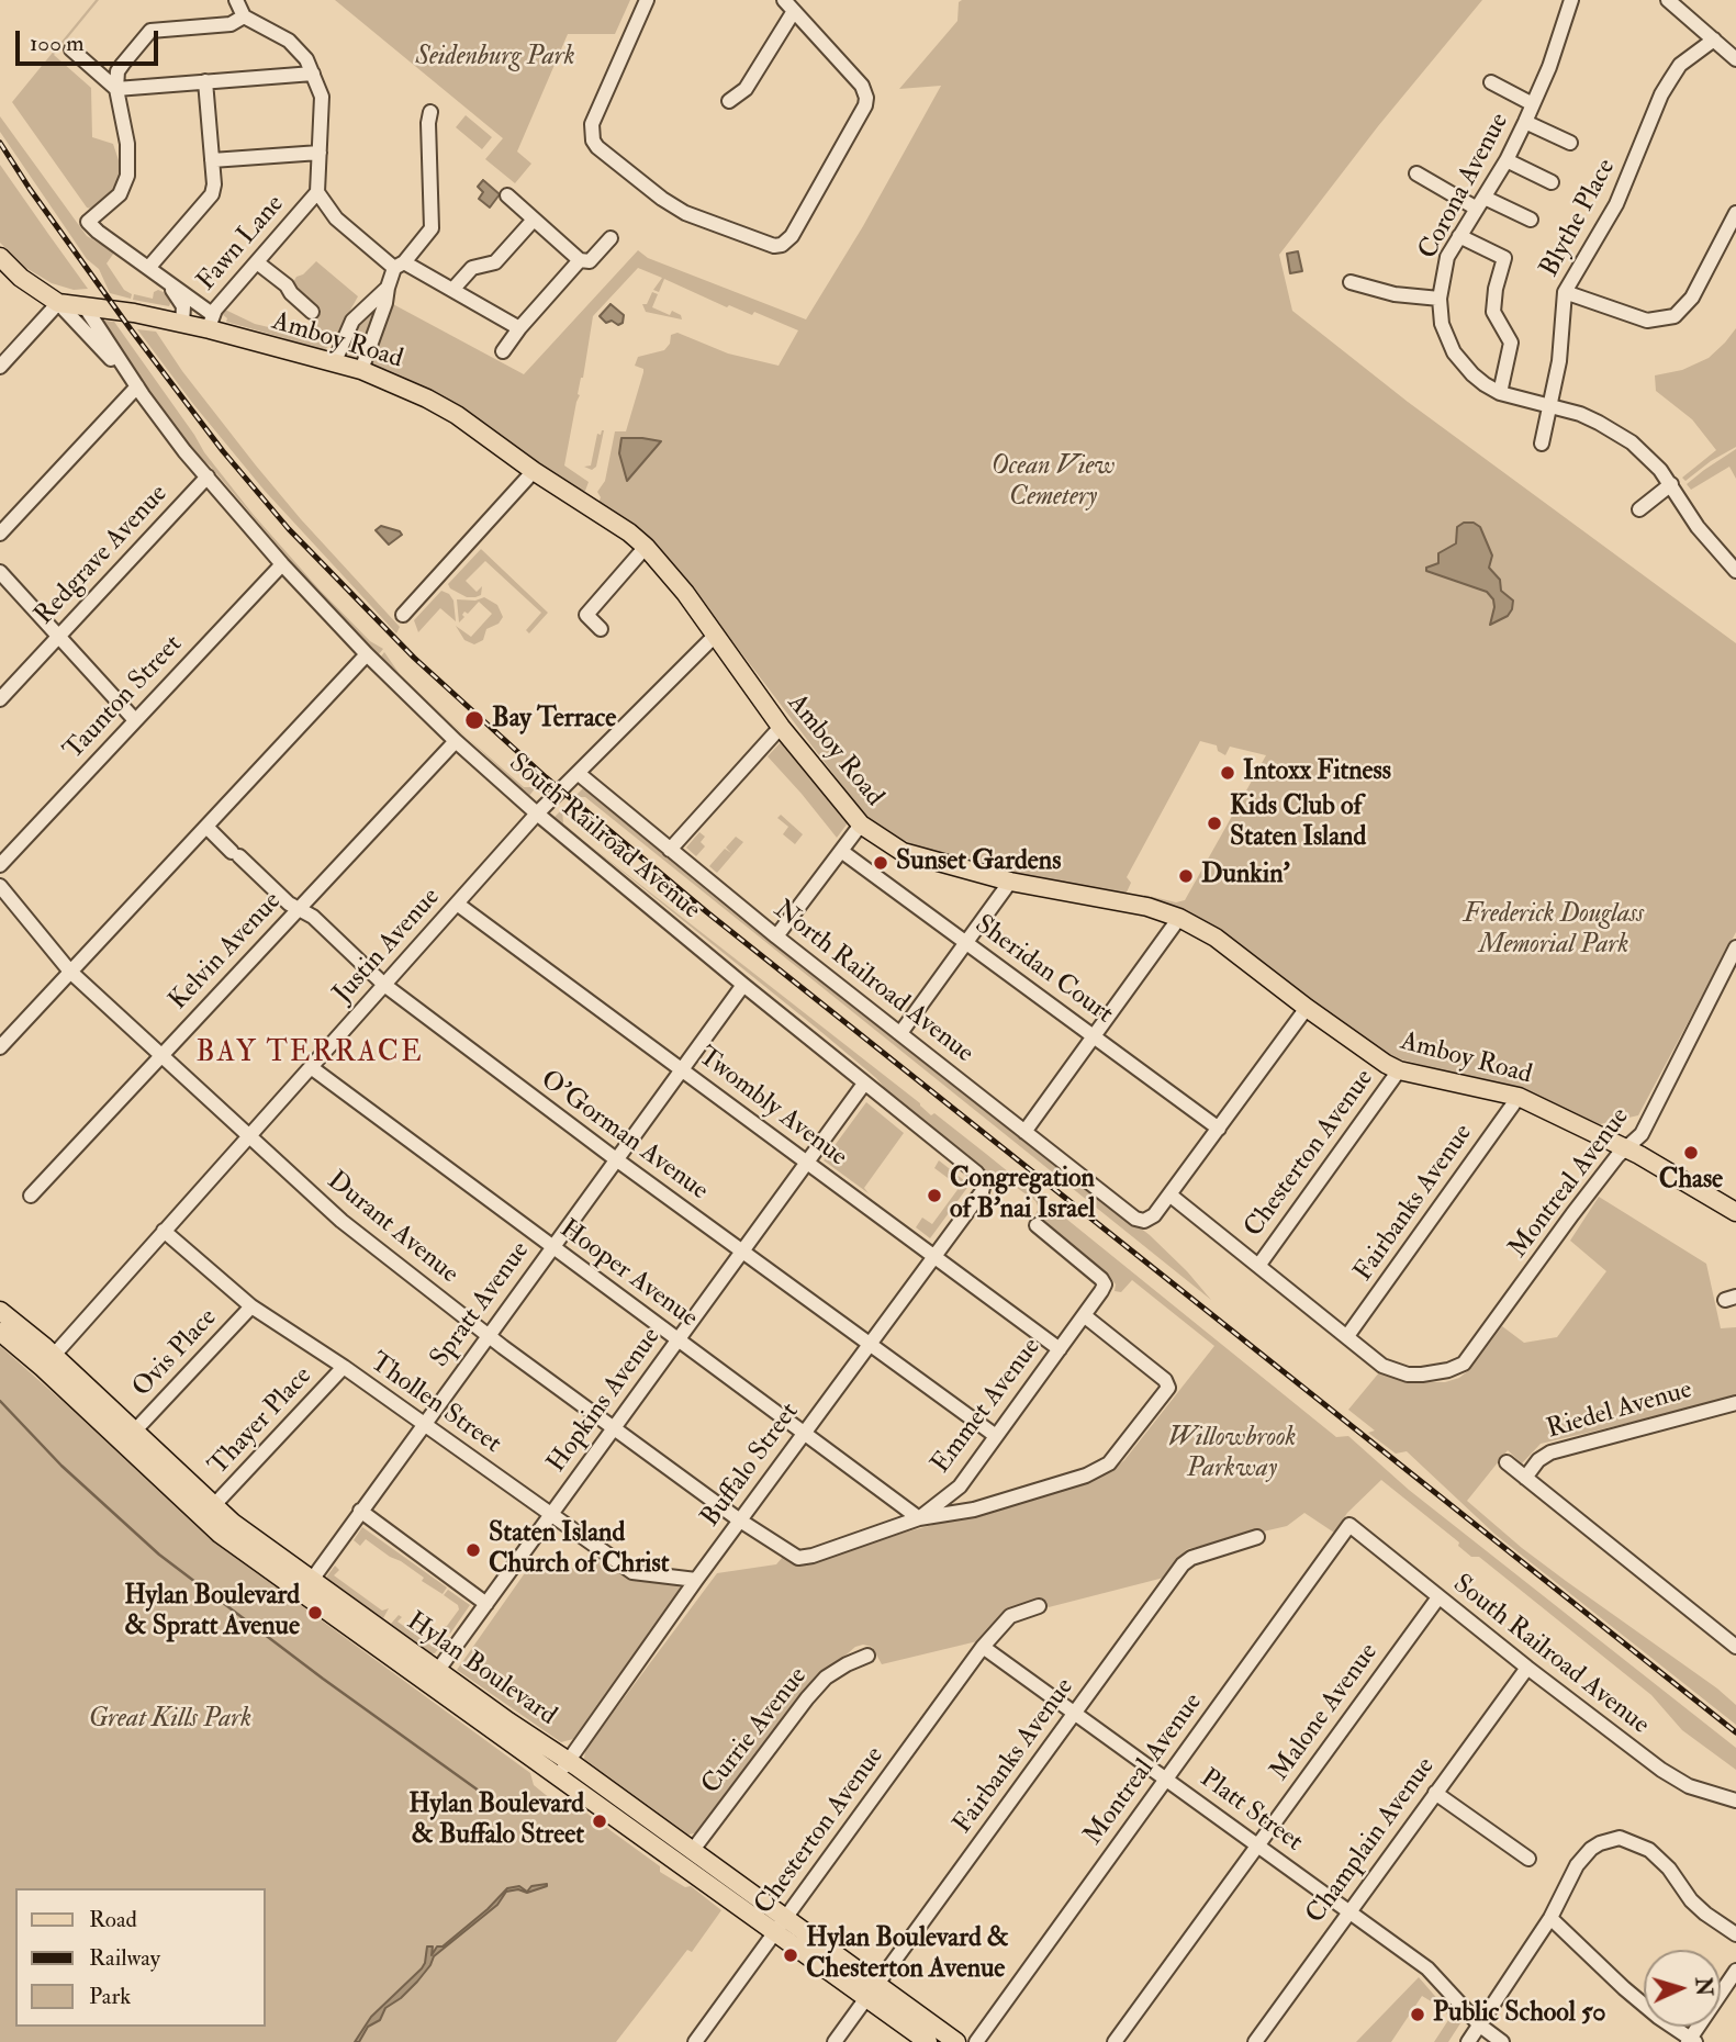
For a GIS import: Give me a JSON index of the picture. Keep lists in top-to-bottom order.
{
  "streets": {
    "main road": ["Amboy Road", "Hylan Boulevard"],
    "street": [
      "Corona Avenue",
      "Blythe Place",
      "Fawn Lane",
      "Redgrave Avenue",
      "Taunton Street",
      "South Railroad Avenue",
      "Justin Avenue",
      "Kelvin Avenue",
      "Sheridan Court",
      "North Railroad Avenue",
      "Twombly Avenue",
      "O'Gorman Avenue",
      "Chesterton Avenue",
      "Montreal Avenue",
      "Fairbanks Avenue",
      "Durant Avenue",
      "Hooper Avenue",
      "Spratt Avenue",
      "Ovis Place",
      "Hopkins Avenue",
      "Thollen Street",
      "Emmet Avenue",
      "Riedel Avenue",
      "Thayer Place",
      "Buffalo Street",
      "Malone Avenue",
      "Currie Avenue",
      "Platt Street",
      "Champlain Avenue"
    ]
  },
  "crossings": [
    ["Corona Avenue", "Blythe Place"],
    ["Fawn Lane", "Amboy Road"],
    ["Amboy Road", "South Railroad Avenue"],
    ["Amboy Road", "Justin Avenue"],
    ["Amboy Road", "Chesterton Avenue"],
    ["Amboy Road", "Montreal Avenue"],
    ["Amboy Road", "Fairbanks Avenue"],
    ["Redgrave Avenue", "South Railroad Avenue"],
    ["Taunton Street", "South Railroad Avenue"],
    ["South Railroad Avenue", "Justin Avenue"],
    ["South Railroad Avenue", "Kelvin Avenue"],
    ["South Railroad Avenue", "Montreal Avenue"],
    ["South Railroad Avenue", "Spratt Avenue"],
    ["South Railroad Avenue", "Hopkins Avenue"],
    ["South Railroad Avenue", "Buffalo Street"],
    ["South Railroad Avenue", "Malone Avenue"],
    ["South Railroad Avenue", "Champlain Avenue"],
    ["Justin Avenue", "North Railroad Avenue"],
    ["Justin Avenue", "Twombly Avenue"],
    ["Justin Avenue", "O'Gorman Avenue"],
    ["Justin Avenue", "Durant Avenue"],
    ["Justin Avenue", "Hooper Avenue"],
    ["Justin Avenue", "Thollen Street"],
    ["Justin Avenue", "Hylan Boulevard"],
    ["Kelvin Avenue", "O'Gorman Avenue"],
    ["Kelvin Avenue", "Durant Avenue"],
    ["Twombly Avenue", "Spratt Avenue"],
    ["Twombly Avenue", "Hopkins Avenue"],
    ["Twombly Avenue", "Emmet Avenue"],
    ["Twombly Avenue", "Buffalo Street"],
    ["O'Gorman Avenue", "Spratt Avenue"],
    ["O'Gorman Avenue", "Hopkins Avenue"],
    ["O'Gorman Avenue", "Emmet Avenue"],
    ["O'Gorman Avenue", "Buffalo Street"],
    ["Chesterton Avenue", "Hylan Boulevard"],
    ["Chesterton Avenue", "Platt Street"],
    ["Montreal Avenue", "Fairbanks Avenue"],
    ["Montreal Avenue", "Platt Street"],
    ["Fairbanks Avenue", "Hylan Boulevard"],
    ["Fairbanks Avenue", "Platt Street"],
    ["Durant Avenue", "Spratt Avenue"],
    ["Durant Avenue", "Hopkins Avenue"],
    ["Durant Avenue", "Emmet Avenue"],
    ["Durant Avenue", "Buffalo Street"],
    ["Hooper Avenue", "Spratt Avenue"],
    ["Hooper Avenue", "Hopkins Avenue"],
    ["Hooper Avenue", "Emmet Avenue"],
    ["Hooper Avenue", "Buffalo Street"],
    ["Spratt Avenue", "Thollen Street"],
    ["Spratt Avenue", "Hylan Boulevard"],
    ["Ovis Place", "Thollen Street"],
    ["Ovis Place", "Hylan Boulevard"],
    ["Hopkins Avenue", "Thollen Street"],
    ["Hopkins Avenue", "Hylan Boulevard"],
    ["Thollen Street", "Thayer Place"],
    ["Thollen Street", "Buffalo Street"],
    ["Thayer Place", "Hylan Boulevard"],
    ["Buffalo Street", "Hylan Boulevard"],
    ["Hylan Boulevard", "Currie Avenue"],
    ["Malone Avenue", "Platt Street"],
    ["Platt Street", "Champlain Avenue"]
  ],
  "districts": ["BAY TERRACE"],
  "parks": [
    "Seidenburg Park",
    "Ocean View Cemetery",
    "Frederick Douglass Memorial Park",
    "Willowbrook Parkway",
    "Great Kills Park"
  ],
  "places": [
    "Bay Terrace",
    "Intoxx Fitness",
    "Kids Club of Staten Island",
    "Sunset Gardens",
    "Dunkin'",
    "Chase",
    "Congregation of B'nai Israel",
    "Staten Island Church of Christ",
    "Hylan Boulevard & Spratt Avenue",
    "Hylan Boulevard & Buffalo Street",
    "Hylan Boulevard & Chesterton Avenue",
    "Public School 50"
  ],
  "legend": ["Road", "Railway", "Park"],
  "scale_bar": "100 m",
  "north": "right"
}
